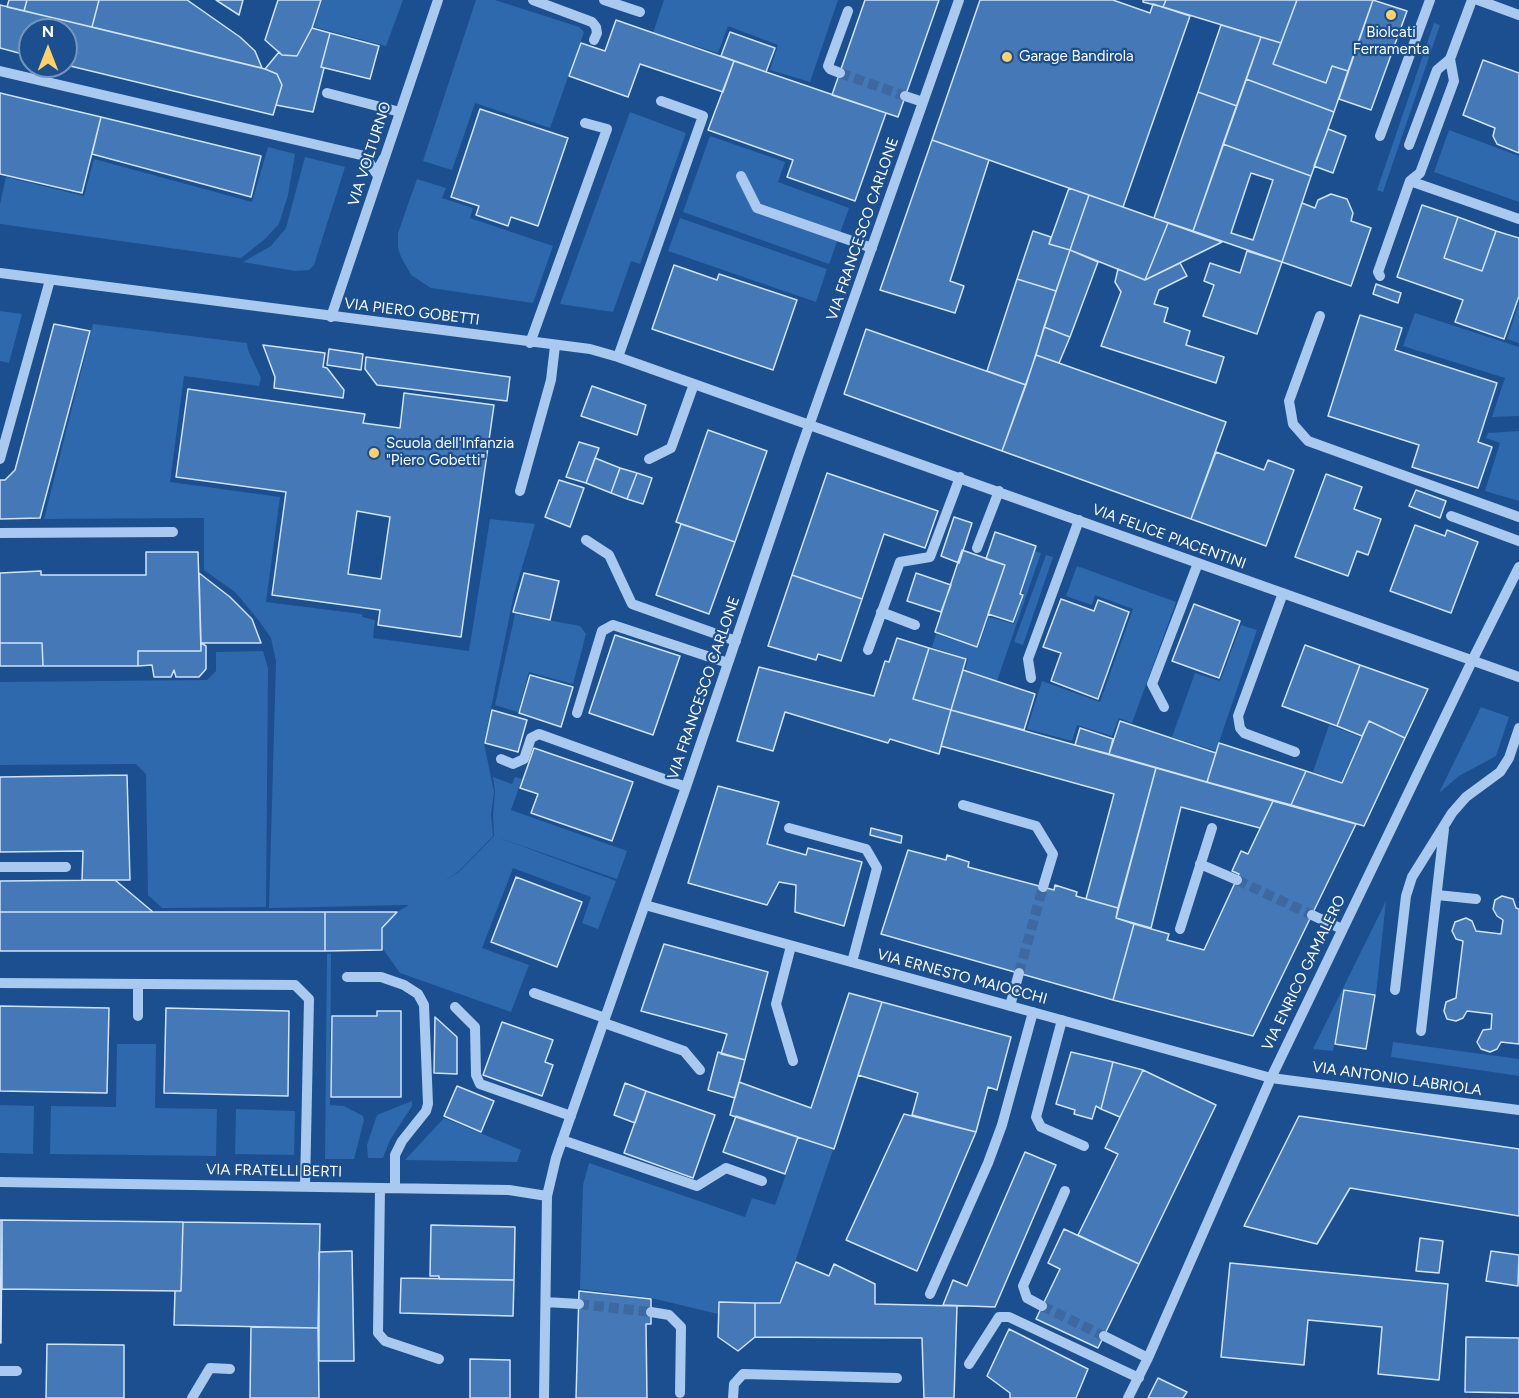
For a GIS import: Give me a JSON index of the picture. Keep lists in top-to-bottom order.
{
  "streets": {
    "street": [
      "VIA VOLTURNO",
      "VIA FRANCESCO CARLONE",
      "VIA PIERO GOBETTI",
      "VIA FELICE PIACENTINI",
      "VIA ENRICO GAMALERO",
      "VIA ERNESTO MAIOCCHI",
      "VIA ANTONIO LABRIOLA",
      "VIA FRATELLI BERTI"
    ]
  },
  "crossings": [
    ["VIA VOLTURNO", "VIA PIERO GOBETTI"],
    ["VIA FRANCESCO CARLONE", "VIA PIERO GOBETTI"],
    ["VIA FRANCESCO CARLONE", "VIA FELICE PIACENTINI"],
    ["VIA FRANCESCO CARLONE", "VIA ERNESTO MAIOCCHI"],
    ["VIA FRANCESCO CARLONE", "VIA FRATELLI BERTI"],
    ["VIA PIERO GOBETTI", "VIA FELICE PIACENTINI"],
    ["VIA FELICE PIACENTINI", "VIA ENRICO GAMALERO"],
    ["VIA ENRICO GAMALERO", "VIA ERNESTO MAIOCCHI"],
    ["VIA ENRICO GAMALERO", "VIA ANTONIO LABRIOLA"],
    ["VIA ERNESTO MAIOCCHI", "VIA ANTONIO LABRIOLA"]
  ],
  "places": ["Biolcati Ferramenta", "Garage Bandirola", "Scuola dell'Infanzia \"Piero Gobetti\""],
  "north": "top"
}
